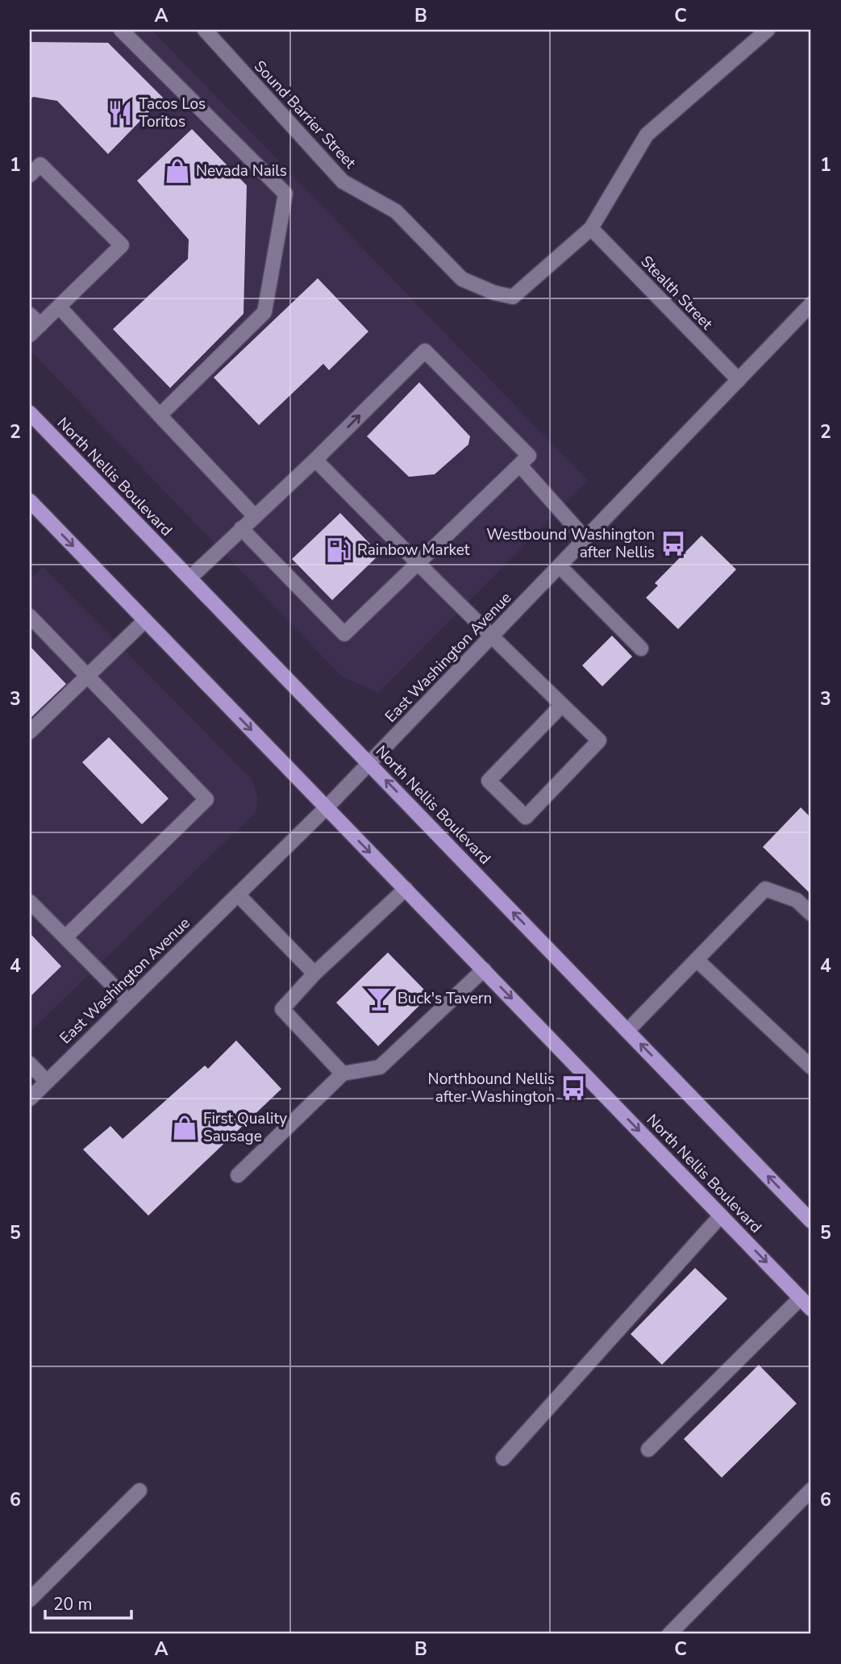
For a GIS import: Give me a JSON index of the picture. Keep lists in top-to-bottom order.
{
  "streets": {
    "main road": [
      "Sound Barrier Street",
      "Stealth Street",
      "North Nellis Boulevard",
      "East Washington Avenue"
    ]
  },
  "crossings": [
    ["Sound Barrier Street", "Stealth Street"],
    ["Stealth Street", "East Washington Avenue"],
    ["North Nellis Boulevard", "East Washington Avenue"]
  ],
  "places": {
    "restaurant": ["Tacos Los Toritos"],
    "shop": ["Nevada Nails", "First Quality Sausage"],
    "bus stop": ["Westbound Washington after Nellis", "Northbound Nellis after Washington"],
    "fuel station": ["Rainbow Market"],
    "bar": ["Buck's Tavern"]
  },
  "scale_bar": "20 m",
  "grid": {
    "columns": ["A", "B", "C"],
    "rows": [
      "1",
      "2",
      "3",
      "4",
      "5",
      "6"
    ]
  }
}
